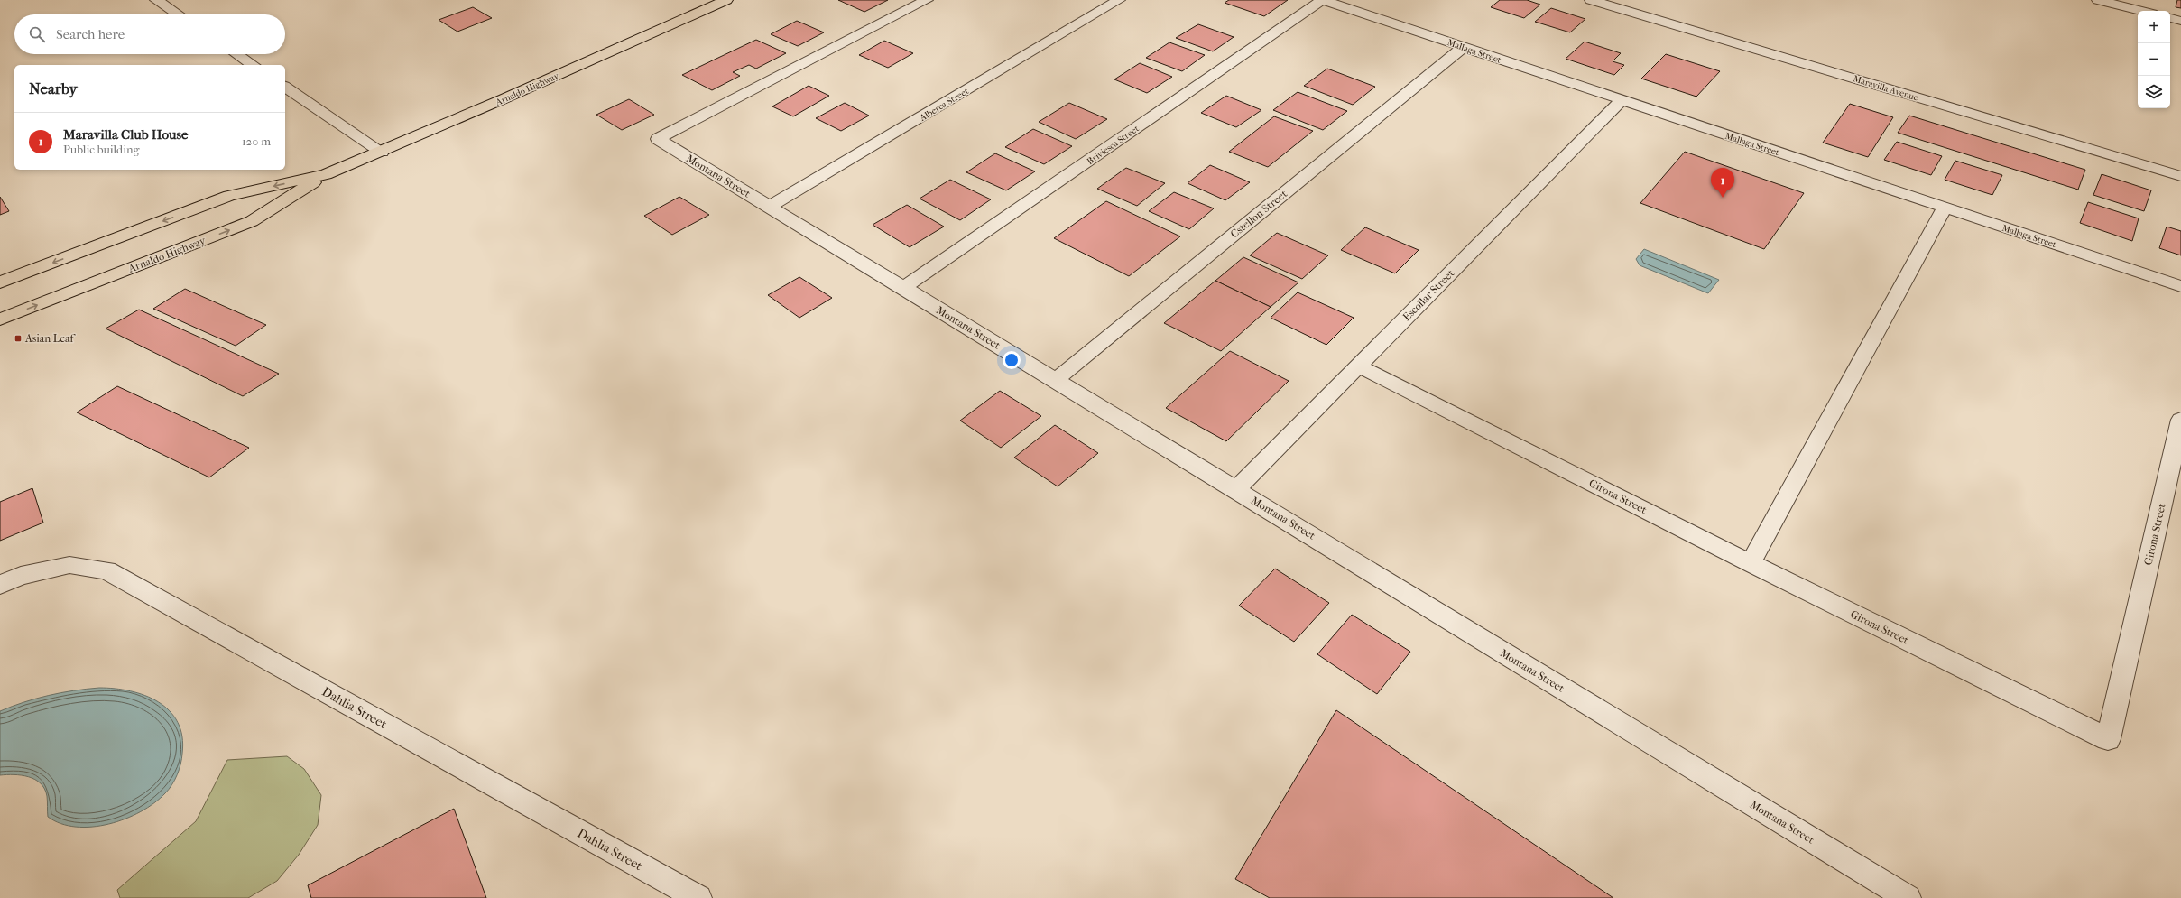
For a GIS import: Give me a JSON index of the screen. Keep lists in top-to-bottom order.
{
  "streets": {
    "main road": ["Arnaldo Highway"],
    "street": [
      "Mallaga Street",
      "Maravilla Avenue",
      "Alberca Street",
      "Briviesca Street",
      "Montana Street",
      "Cstellon Street",
      "Escollar Street",
      "Girona Street",
      "Dahlia Street"
    ]
  },
  "crossings": [
    ["Mallaga Street", "Briviesca Street"],
    ["Mallaga Street", "Cstellon Street"],
    ["Mallaga Street", "Escollar Street"],
    ["Alberca Street", "Montana Street"],
    ["Briviesca Street", "Montana Street"],
    ["Montana Street", "Cstellon Street"],
    ["Montana Street", "Escollar Street"],
    ["Escollar Street", "Girona Street"]
  ],
  "places": {
    "transit": ["Asian Leaf"]
  },
  "page": {
    "map_buttons": ["+", "−"],
    "search": "Search here",
    "heading": "Nearby",
    "list": [
      {
        "mark": "1",
        "name": "Maravilla Club House",
        "note": "Public building",
        "value": "120 m"
      }
    ],
    "pins": "1"
  }
}
